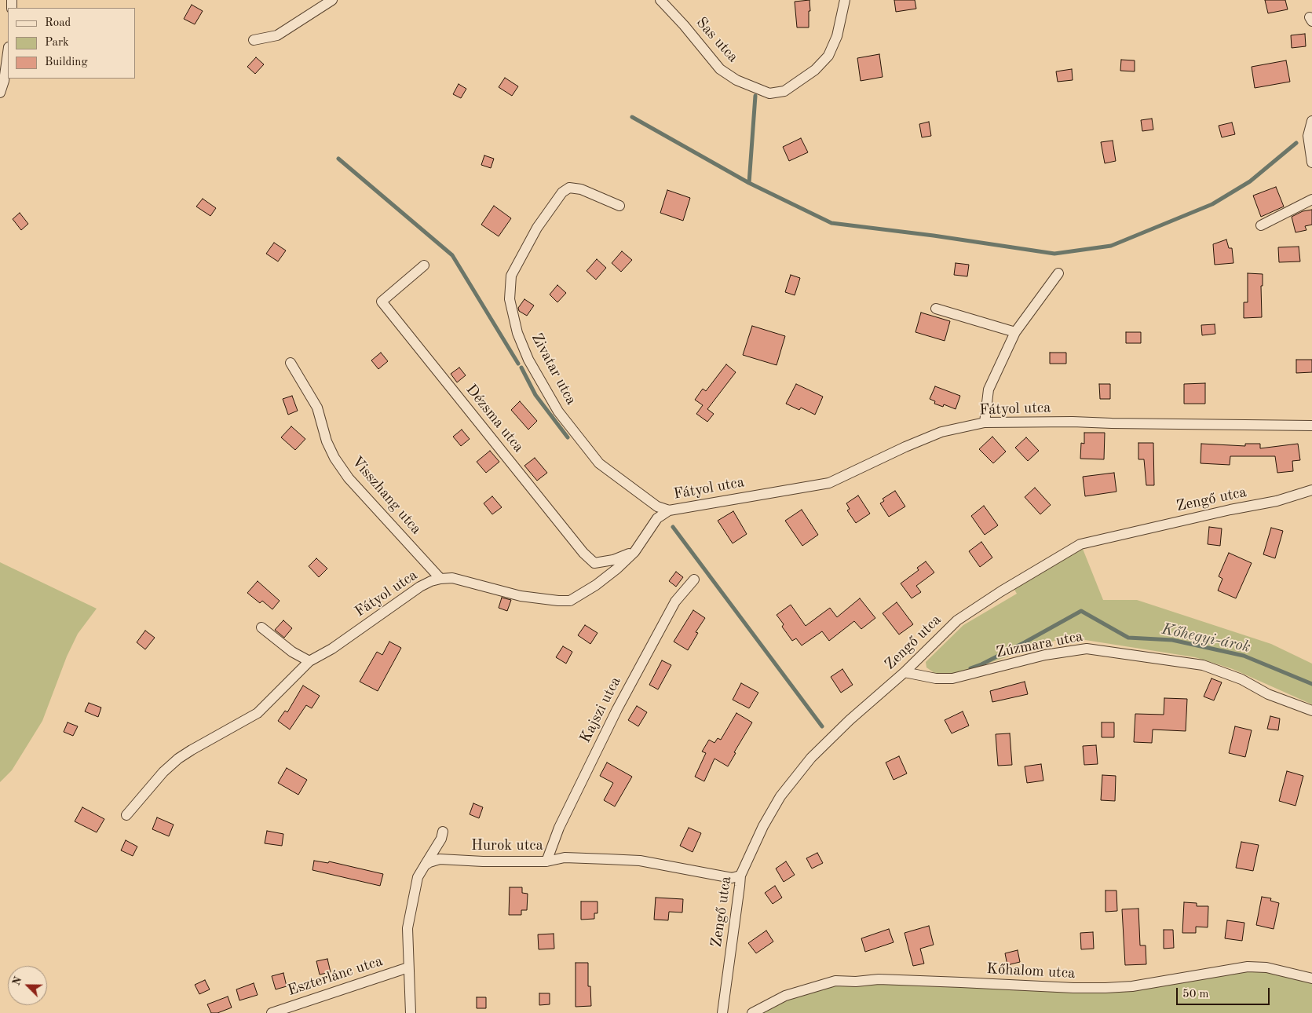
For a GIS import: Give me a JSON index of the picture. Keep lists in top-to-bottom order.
{
  "streets": {
    "street": [
      "Sas utca",
      "Zivatar utca",
      "Fátyol utca",
      "Dézsma utca",
      "Visszhang utca",
      "Zengő utca",
      "Zúzmara utca",
      "Kajszi utca",
      "Hurok utca",
      "Kőhalom utca",
      "Eszterlánc utca"
    ]
  },
  "crossings": [
    ["Zivatar utca", "Fátyol utca"],
    ["Fátyol utca", "Dézsma utca"],
    ["Fátyol utca", "Visszhang utca"],
    ["Zengő utca", "Zúzmara utca"],
    ["Zengő utca", "Hurok utca"],
    ["Kajszi utca", "Hurok utca"]
  ],
  "water": ["Kőhegyi-árok"],
  "legend": ["Road", "Park", "Building"],
  "scale_bar": "50 m",
  "north": "top left"
}
